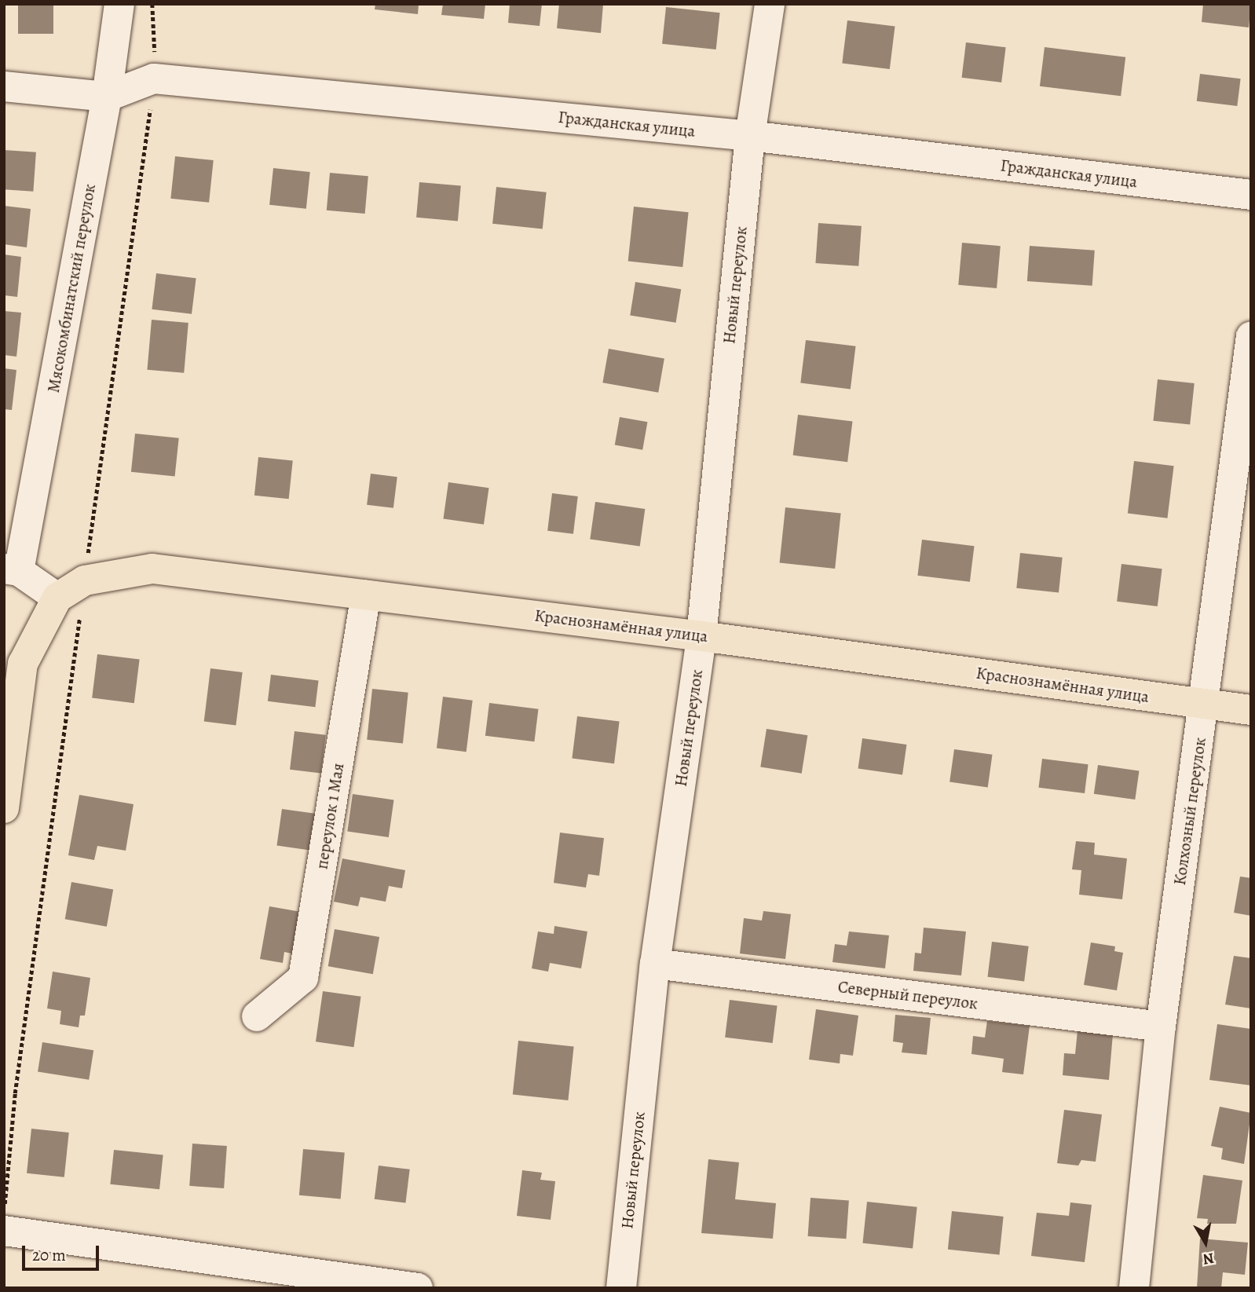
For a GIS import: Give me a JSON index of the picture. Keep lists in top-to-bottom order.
{
  "streets": {
    "main road": ["Краснознамённая улица"],
    "street": [
      "Гражданская улица",
      "Новый переулок",
      "Мясокомбинатский переулок",
      "Колхозный переулок",
      "переулок 1 Мая",
      "Северный переулок"
    ]
  },
  "crossings": [
    ["Гражданская улица", "Новый переулок"],
    ["Гражданская улица", "Мясокомбинатский переулок"],
    ["Новый переулок", "Краснознамённая улица"],
    ["Новый переулок", "Северный переулок"],
    ["Краснознамённая улица", "Колхозный переулок"],
    ["Краснознамённая улица", "переулок 1 Мая"],
    ["Колхозный переулок", "Северный переулок"]
  ],
  "scale_bar": "20 m",
  "north": "bottom"
}
